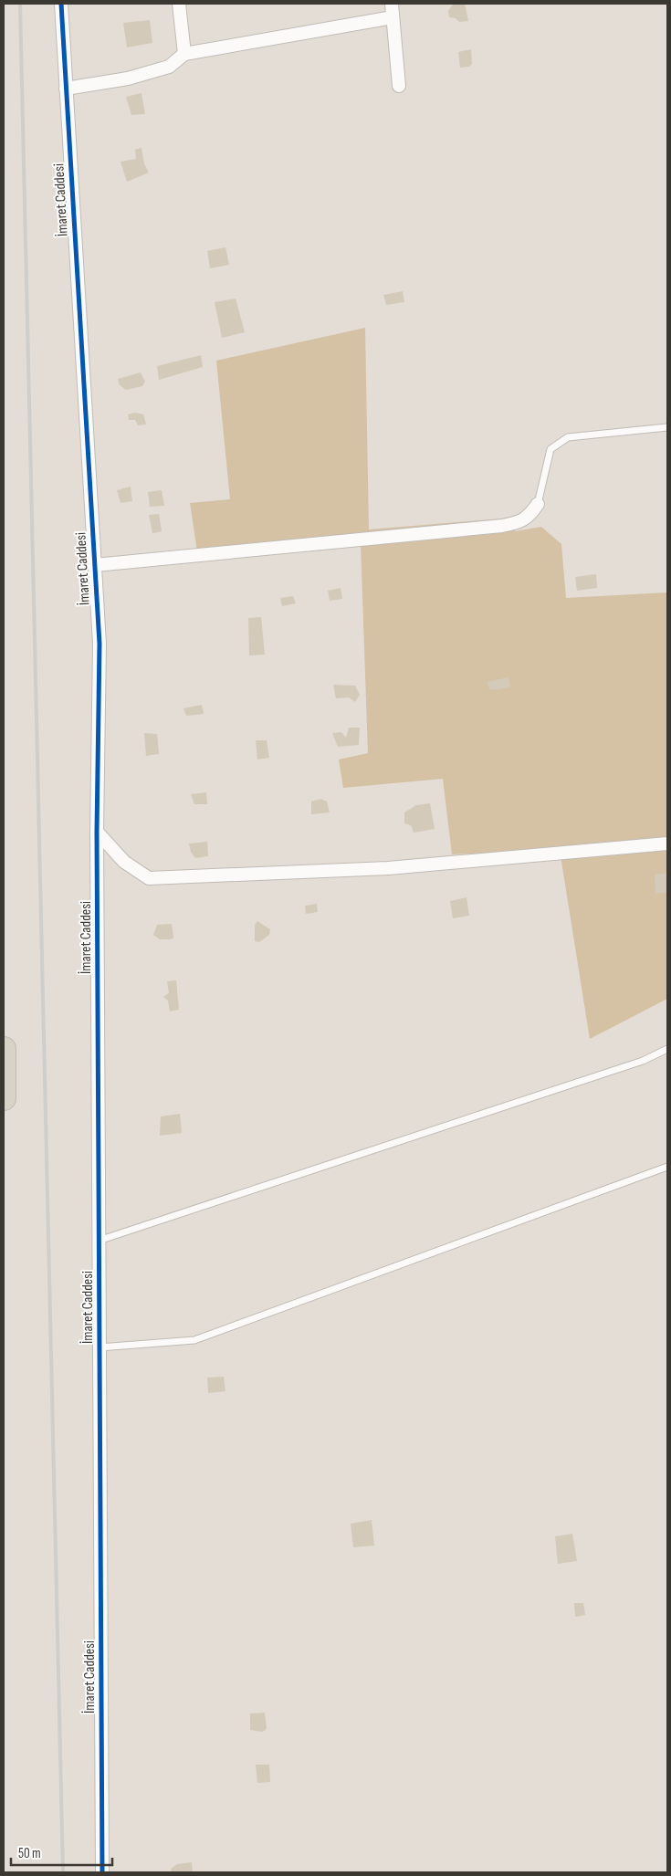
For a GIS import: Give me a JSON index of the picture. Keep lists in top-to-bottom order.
{
  "streets": {
    "street": ["İmaret Caddesi"]
  },
  "scale_bar": "50 m"
}
